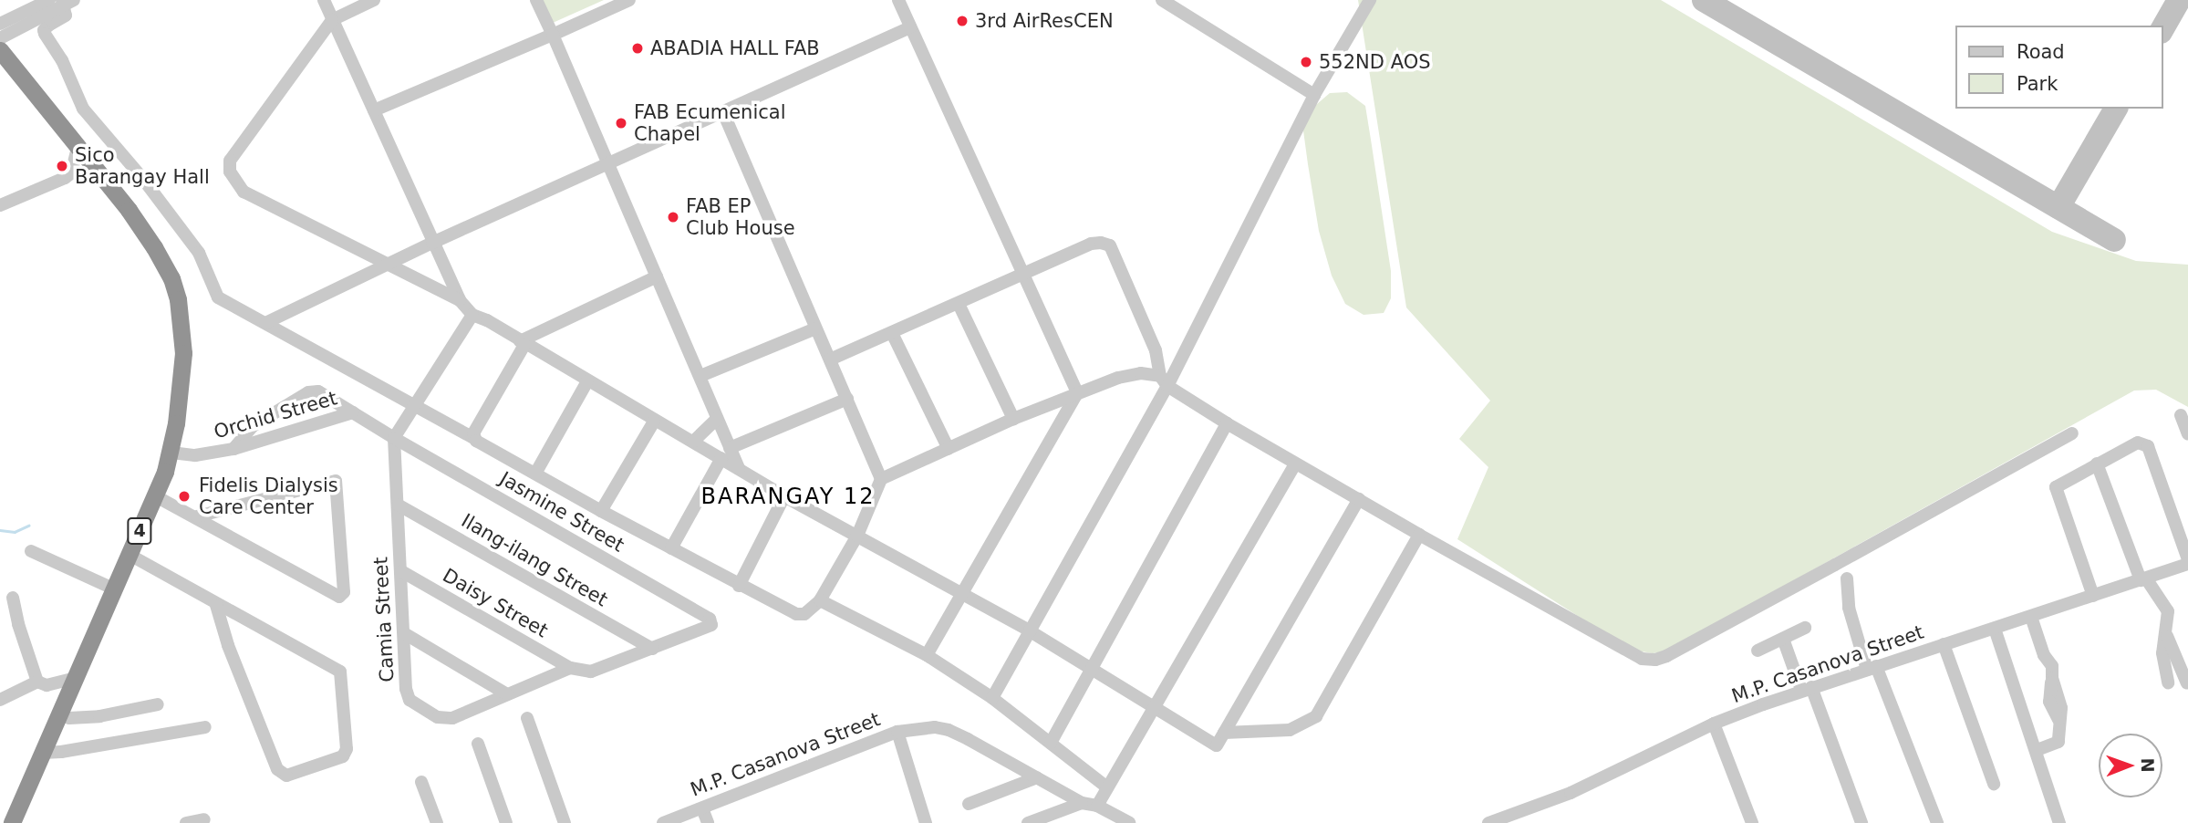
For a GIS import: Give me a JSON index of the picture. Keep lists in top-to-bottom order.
{
  "streets": {
    "highway": ["4"],
    "street": [
      "Orchid Street",
      "Jasmine Street",
      "Ilang-ilang Street",
      "Daisy Street",
      "Camia Street",
      "M.P. Casanova Street"
    ]
  },
  "crossings": [
    ["Orchid Street", "Jasmine Street"],
    ["Orchid Street", "4"],
    ["Jasmine Street", "Ilang-ilang Street"],
    ["Jasmine Street", "Camia Street"],
    ["Ilang-ilang Street", "Camia Street"],
    ["Daisy Street", "Camia Street"]
  ],
  "districts": ["BARANGAY 12"],
  "places": [
    "3rd AirResCEN",
    "ABADIA HALL FAB",
    "552ND AOS",
    "FAB Ecumenical Chapel",
    "Sico Barangay Hall",
    "FAB EP Club House",
    "Fidelis Dialysis Care Center"
  ],
  "legend": ["Road", "Park"],
  "north": "right"
}
